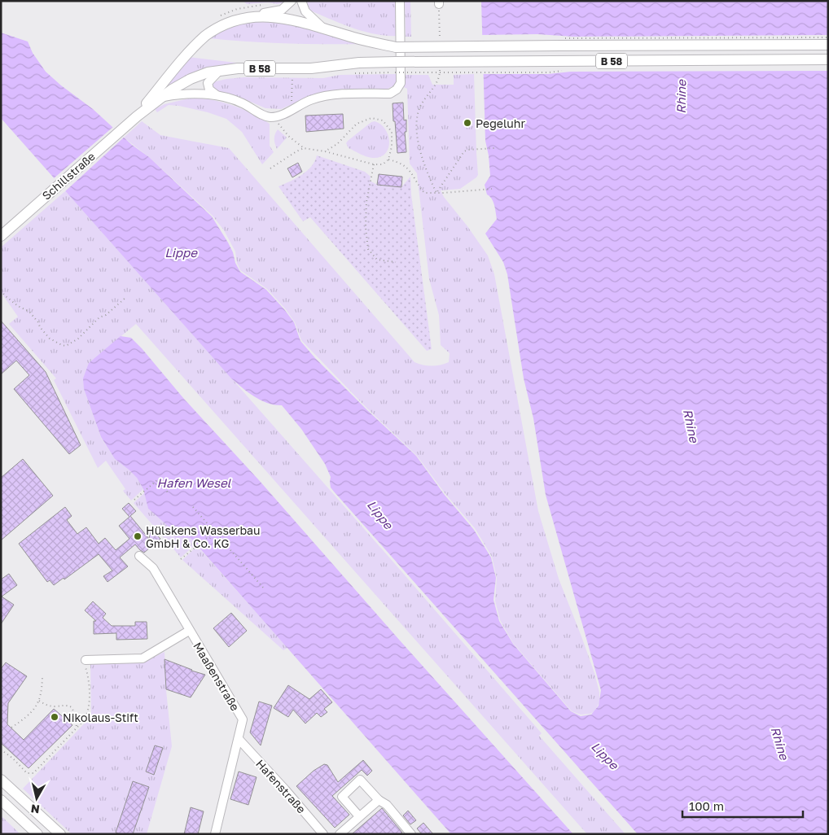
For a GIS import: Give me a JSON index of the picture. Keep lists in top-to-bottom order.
{
  "streets": {
    "main road": ["B 58", "Schillstraße"],
    "street": ["Maaßenstraße", "Hafenstraße"]
  },
  "crossings": [
    ["B 58", "Schillstraße"],
    ["Maaßenstraße", "Hafenstraße"]
  ],
  "water": ["Rhine", "Lippe", "Hafen Wesel"],
  "places": ["Pegeluhr", "Hülskens Wasserbau GmbH & Co. KG", "Nikolaus-Stift"],
  "scale_bar": "100 m",
  "north": "bottom"
}
